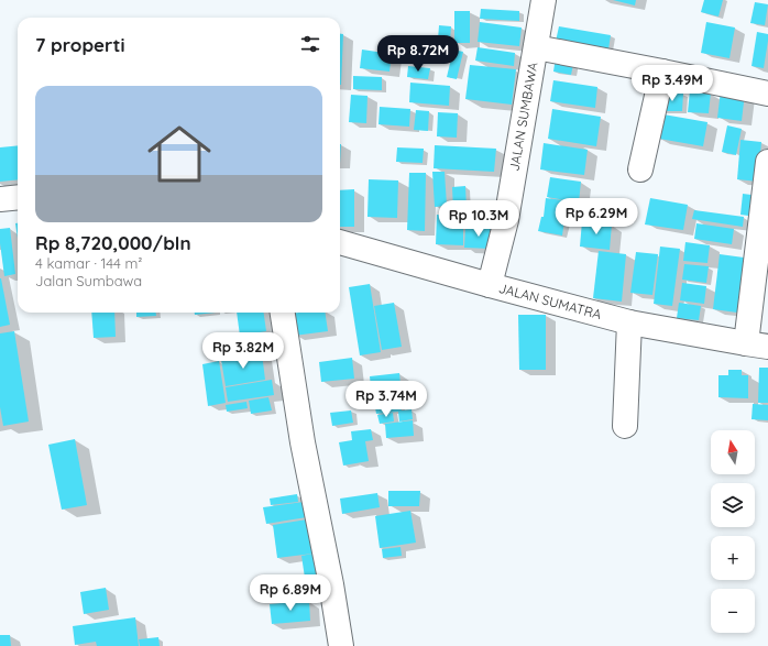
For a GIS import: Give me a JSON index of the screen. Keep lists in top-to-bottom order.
{
  "streets": {
    "street": ["JALAN SUMBAWA", "JALAN SUMATRA"]
  },
  "crossings": [
    ["JALAN SUMBAWA", "JALAN SUMATRA"]
  ],
  "north": "top",
  "page": {
    "heading": "7 properti",
    "price": [
      "Rp 8.72M",
      "Rp 3.49M",
      "Rp 6.29M",
      "Rp 10.3M",
      "Rp 3.82M",
      "Rp 3.74M",
      "Rp 6.89M"
    ],
    "list": [
      {
        "name": "Rp 8,720,000/bln",
        "note": "4 kamar · 144 m² · Jalan Sumbawa"
      }
    ],
    "map_buttons": ["+", "−"]
  }
}
